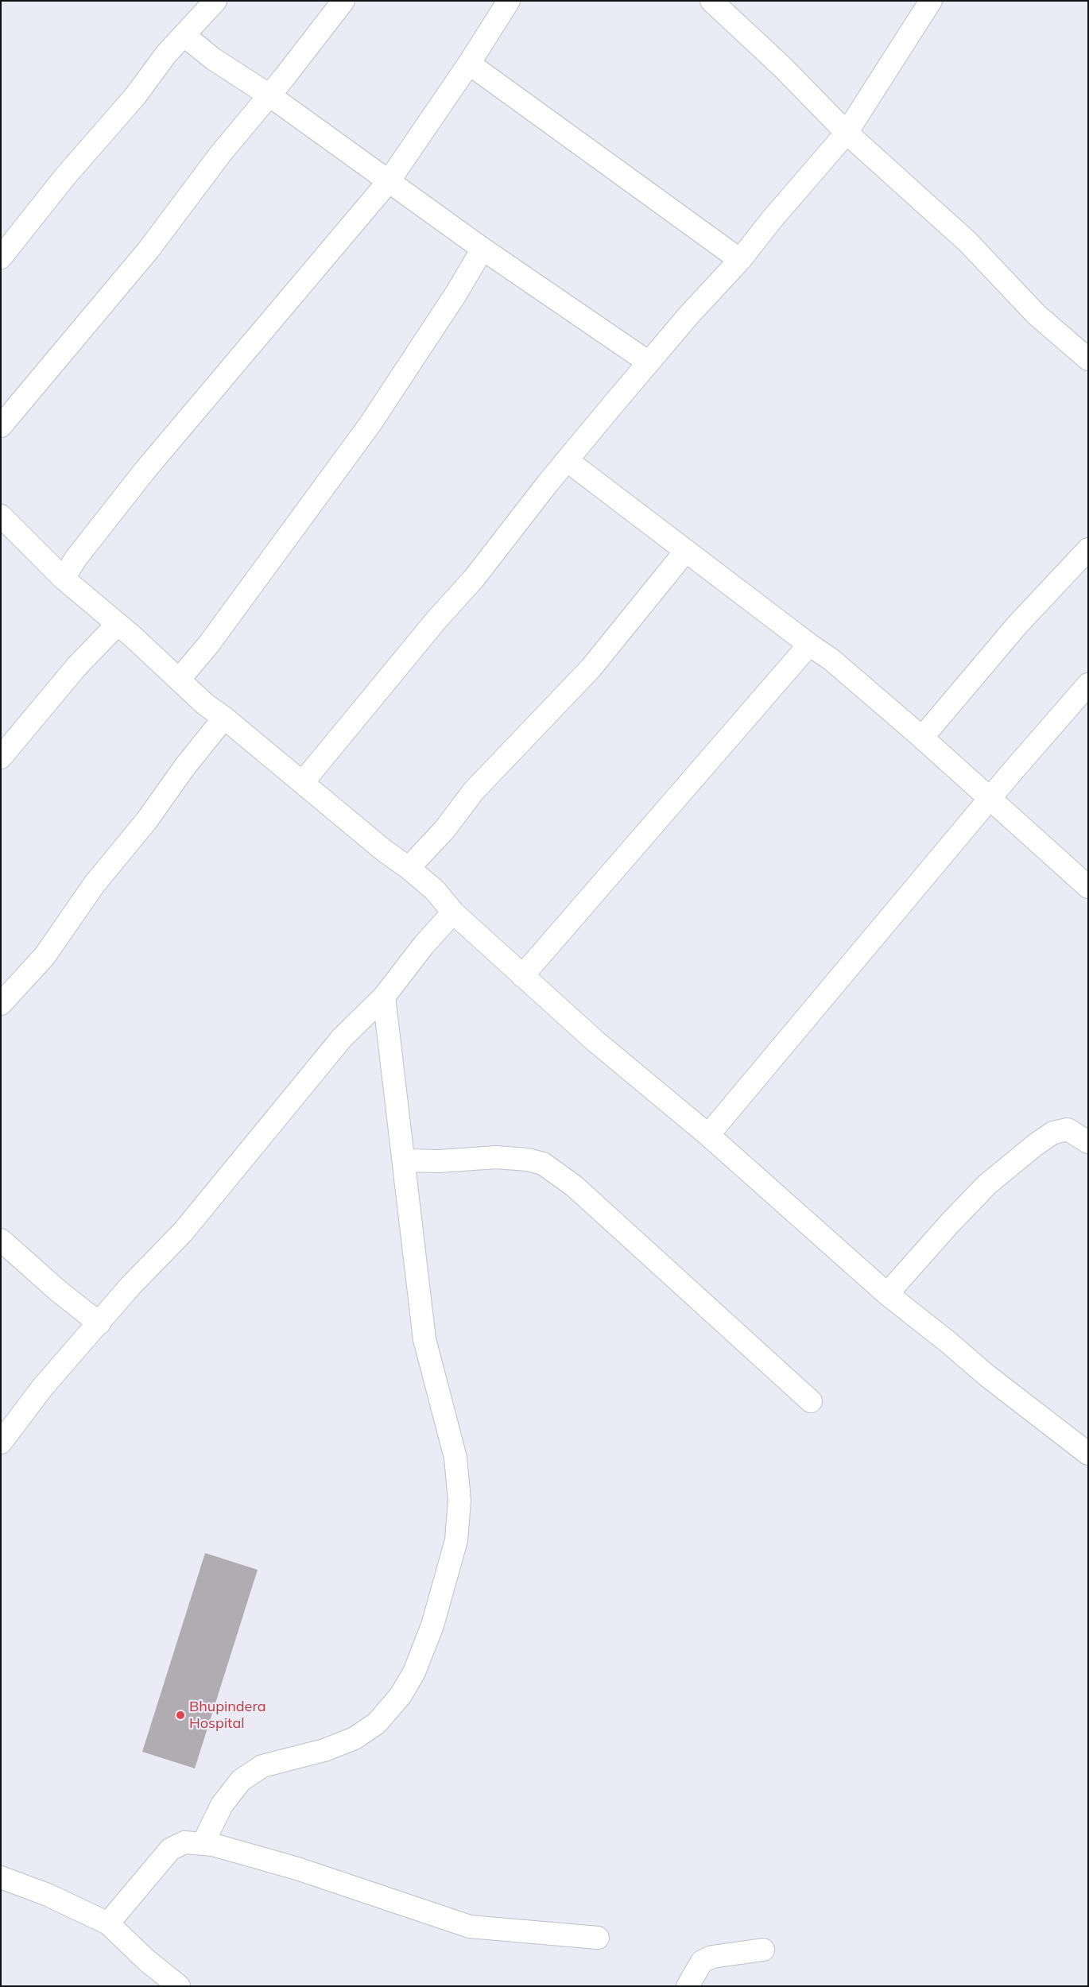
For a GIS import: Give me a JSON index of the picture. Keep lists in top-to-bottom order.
{
  "places": ["Bhupindera Hospital"]
}
